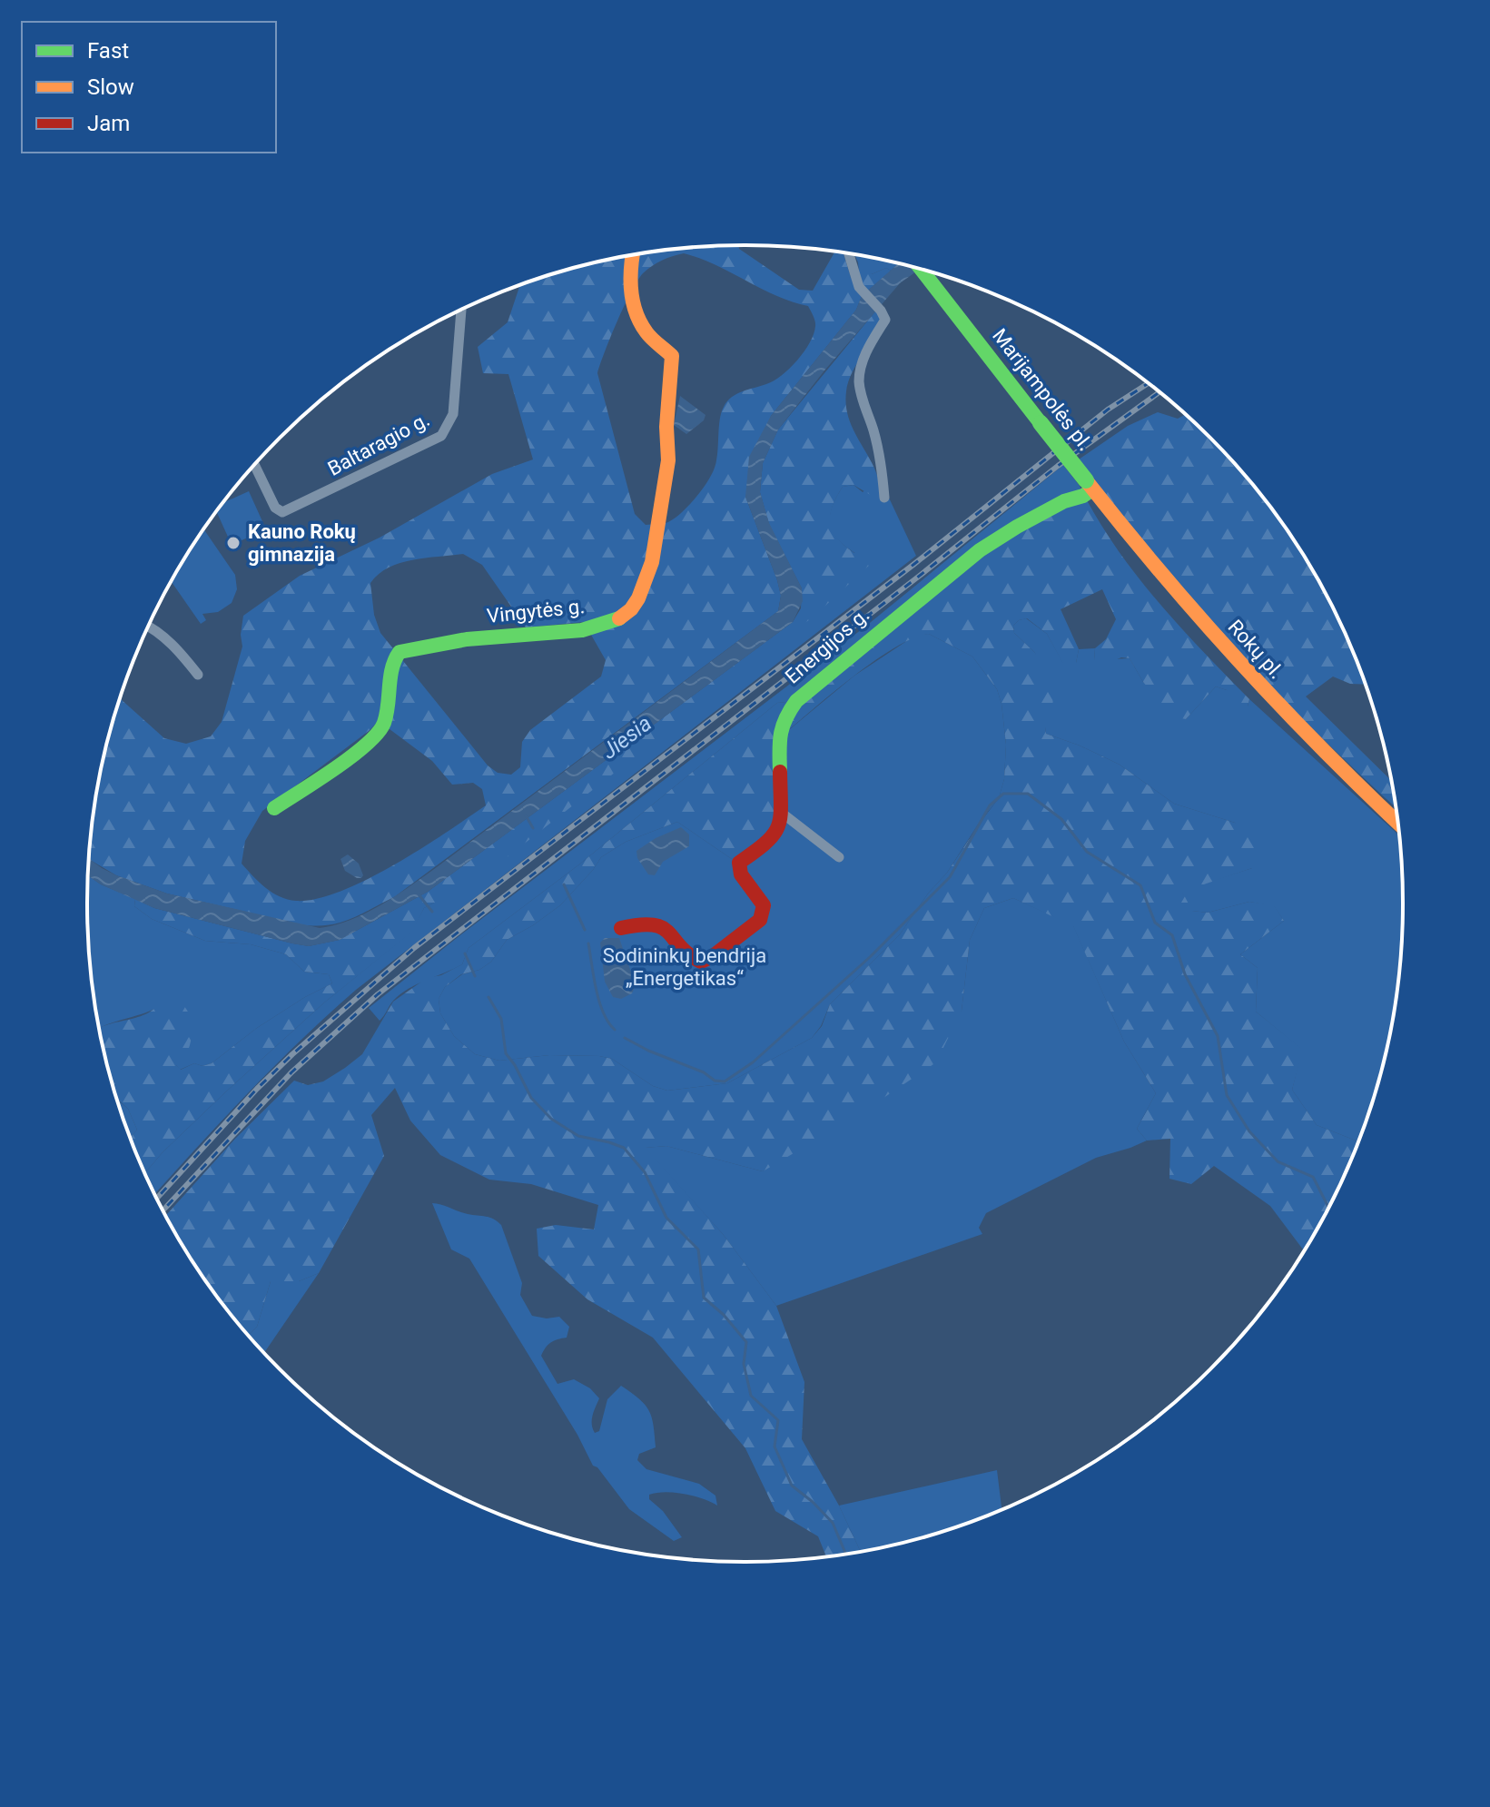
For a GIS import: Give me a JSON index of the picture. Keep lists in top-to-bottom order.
{
  "streets": {
    "street": [
      "Marijampolės pl.",
      "Baltaragio g.",
      "Vingytės g.",
      "Energijos g.",
      "Rokų pl."
    ]
  },
  "crossings": [
    ["Marijampolės pl.", "Energijos g."],
    ["Marijampolės pl.", "Rokų pl."],
    ["Energijos g.", "Rokų pl."]
  ],
  "water": ["Jiesia"],
  "parks": ["Sodininkų bendrija „Energetikas“"],
  "places": ["Kauno Rokų gimnazija"],
  "legend": ["Fast", "Slow", "Jam"]
}
